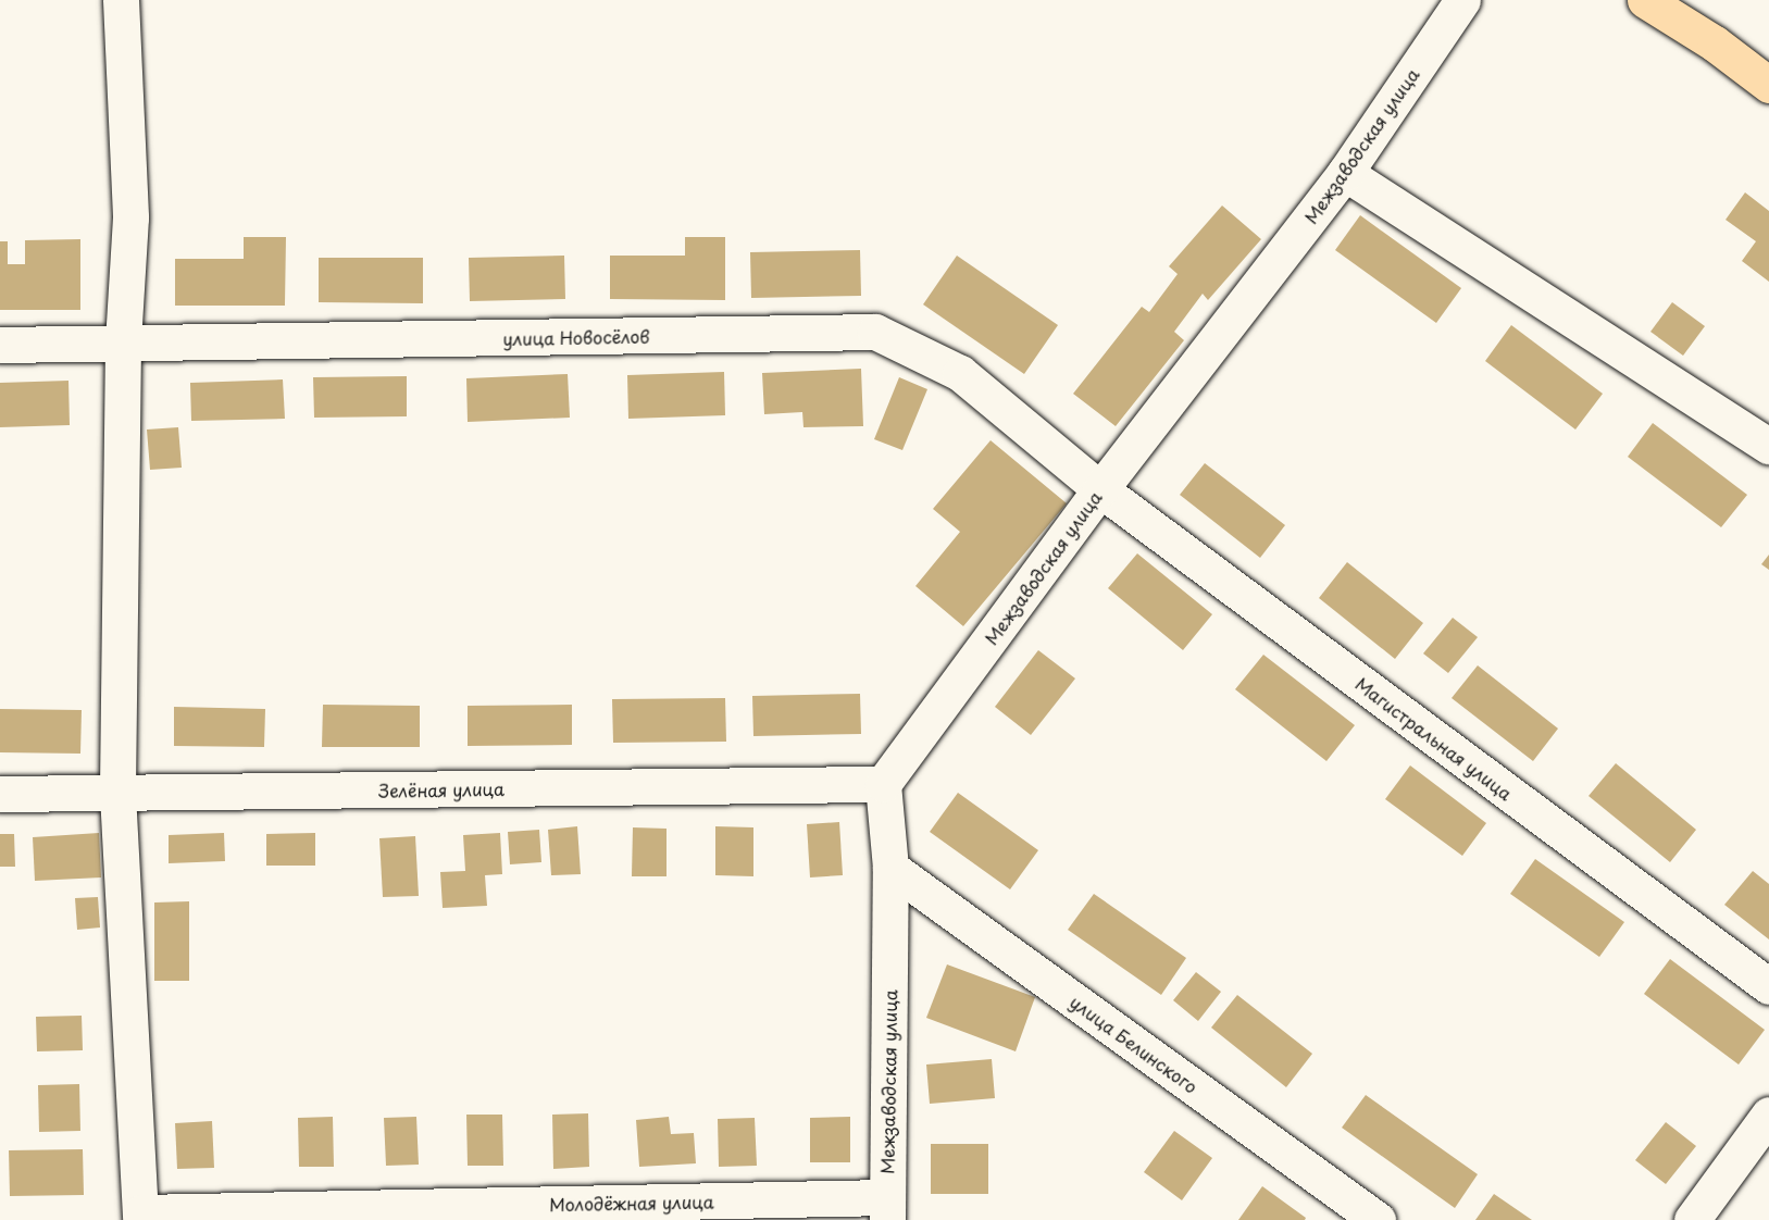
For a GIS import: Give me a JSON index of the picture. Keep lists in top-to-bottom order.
{
  "streets": {
    "street": [
      "Межзаводская улица",
      "улица Новосёлов",
      "Магистральная улица",
      "Зелёная улица",
      "улица Белинского",
      "Молодёжная улица"
    ]
  },
  "crossings": [
    ["Межзаводская улица", "улица Новосёлов"],
    ["Межзаводская улица", "Магистральная улица"],
    ["Межзаводская улица", "Зелёная улица"],
    ["Межзаводская улица", "улица Белинского"],
    ["Межзаводская улица", "Молодёжная улица"],
    ["улица Новосёлов", "Магистральная улица"]
  ]
}
